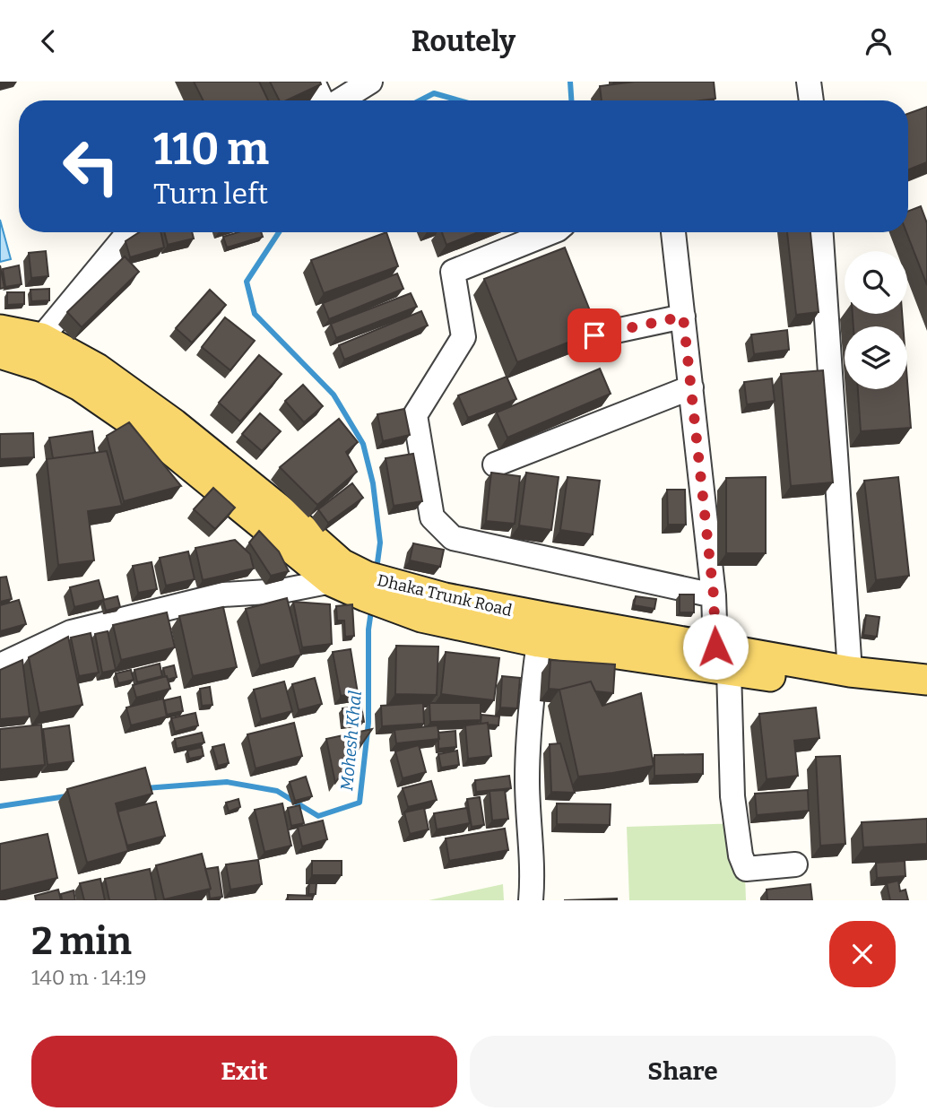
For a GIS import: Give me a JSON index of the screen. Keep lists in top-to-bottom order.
{
  "streets": {
    "main road": ["Dhaka Trunk Road"]
  },
  "water": ["Mohesh Khal"],
  "page": {
    "header": "Routely",
    "turn": ["110 m", "Turn left"],
    "heading": ["2 min", "140 m · 14:19"],
    "buttons": ["Exit", "Share"]
  }
}
